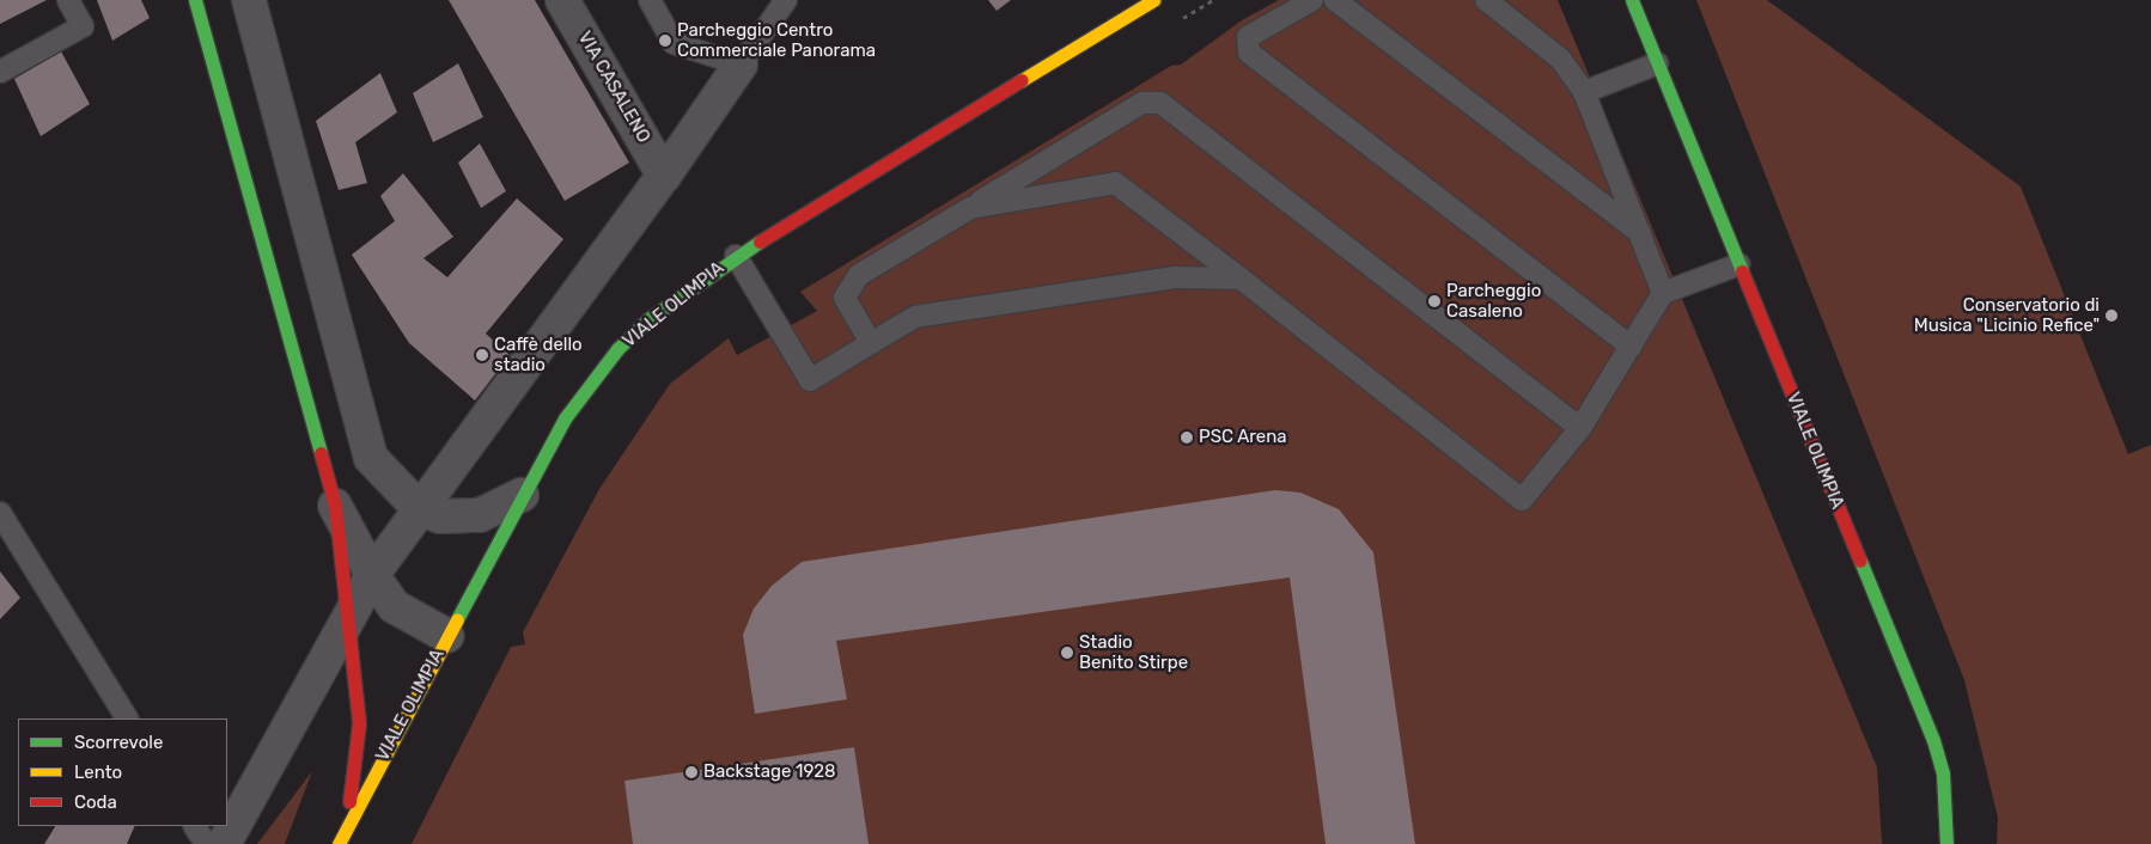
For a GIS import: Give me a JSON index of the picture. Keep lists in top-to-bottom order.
{
  "streets": {
    "street": ["VIA CASALENO", "VIALE OLIMPIA"]
  },
  "places": [
    "Parcheggio Centro Commerciale Panorama",
    "Parcheggio Casaleno",
    "Conservatorio di Musica \"Licinio Refice\"",
    "Caffè dello stadio",
    "PSC Arena",
    "Stadio Benito Stirpe",
    "Backstage 1928"
  ],
  "legend": ["Scorrevole", "Lento", "Coda"]
}
